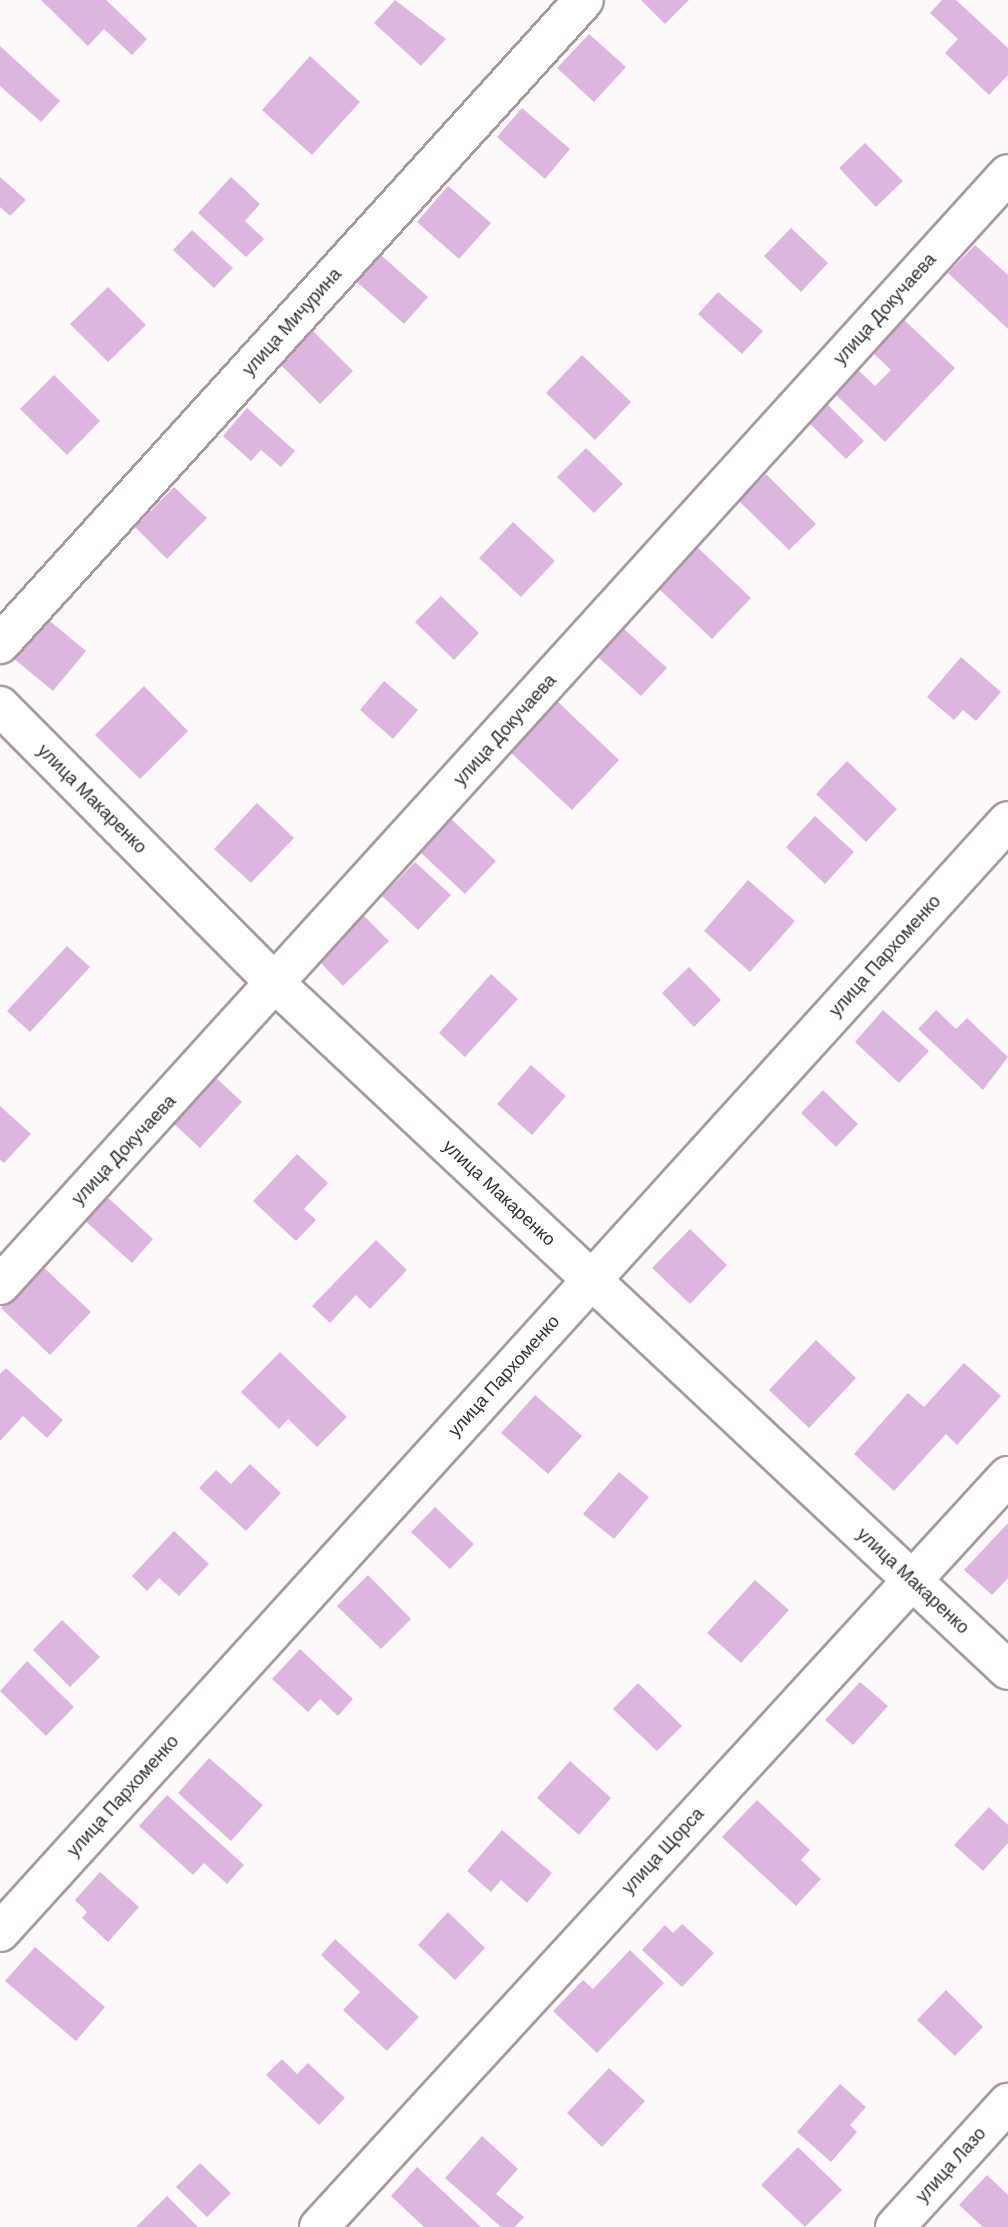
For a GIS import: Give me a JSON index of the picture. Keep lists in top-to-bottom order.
{
  "streets": {
    "street": [
      "улица Докучаева",
      "улица Мичурина",
      "улица Макаренко",
      "улица Пархоменко",
      "улица Щорса",
      "улица Лазо"
    ]
  },
  "crossings": [
    ["улица Докучаева", "улица Макаренко"],
    ["улица Макаренко", "улица Пархоменко"],
    ["улица Макаренко", "улица Щорса"]
  ]
}
